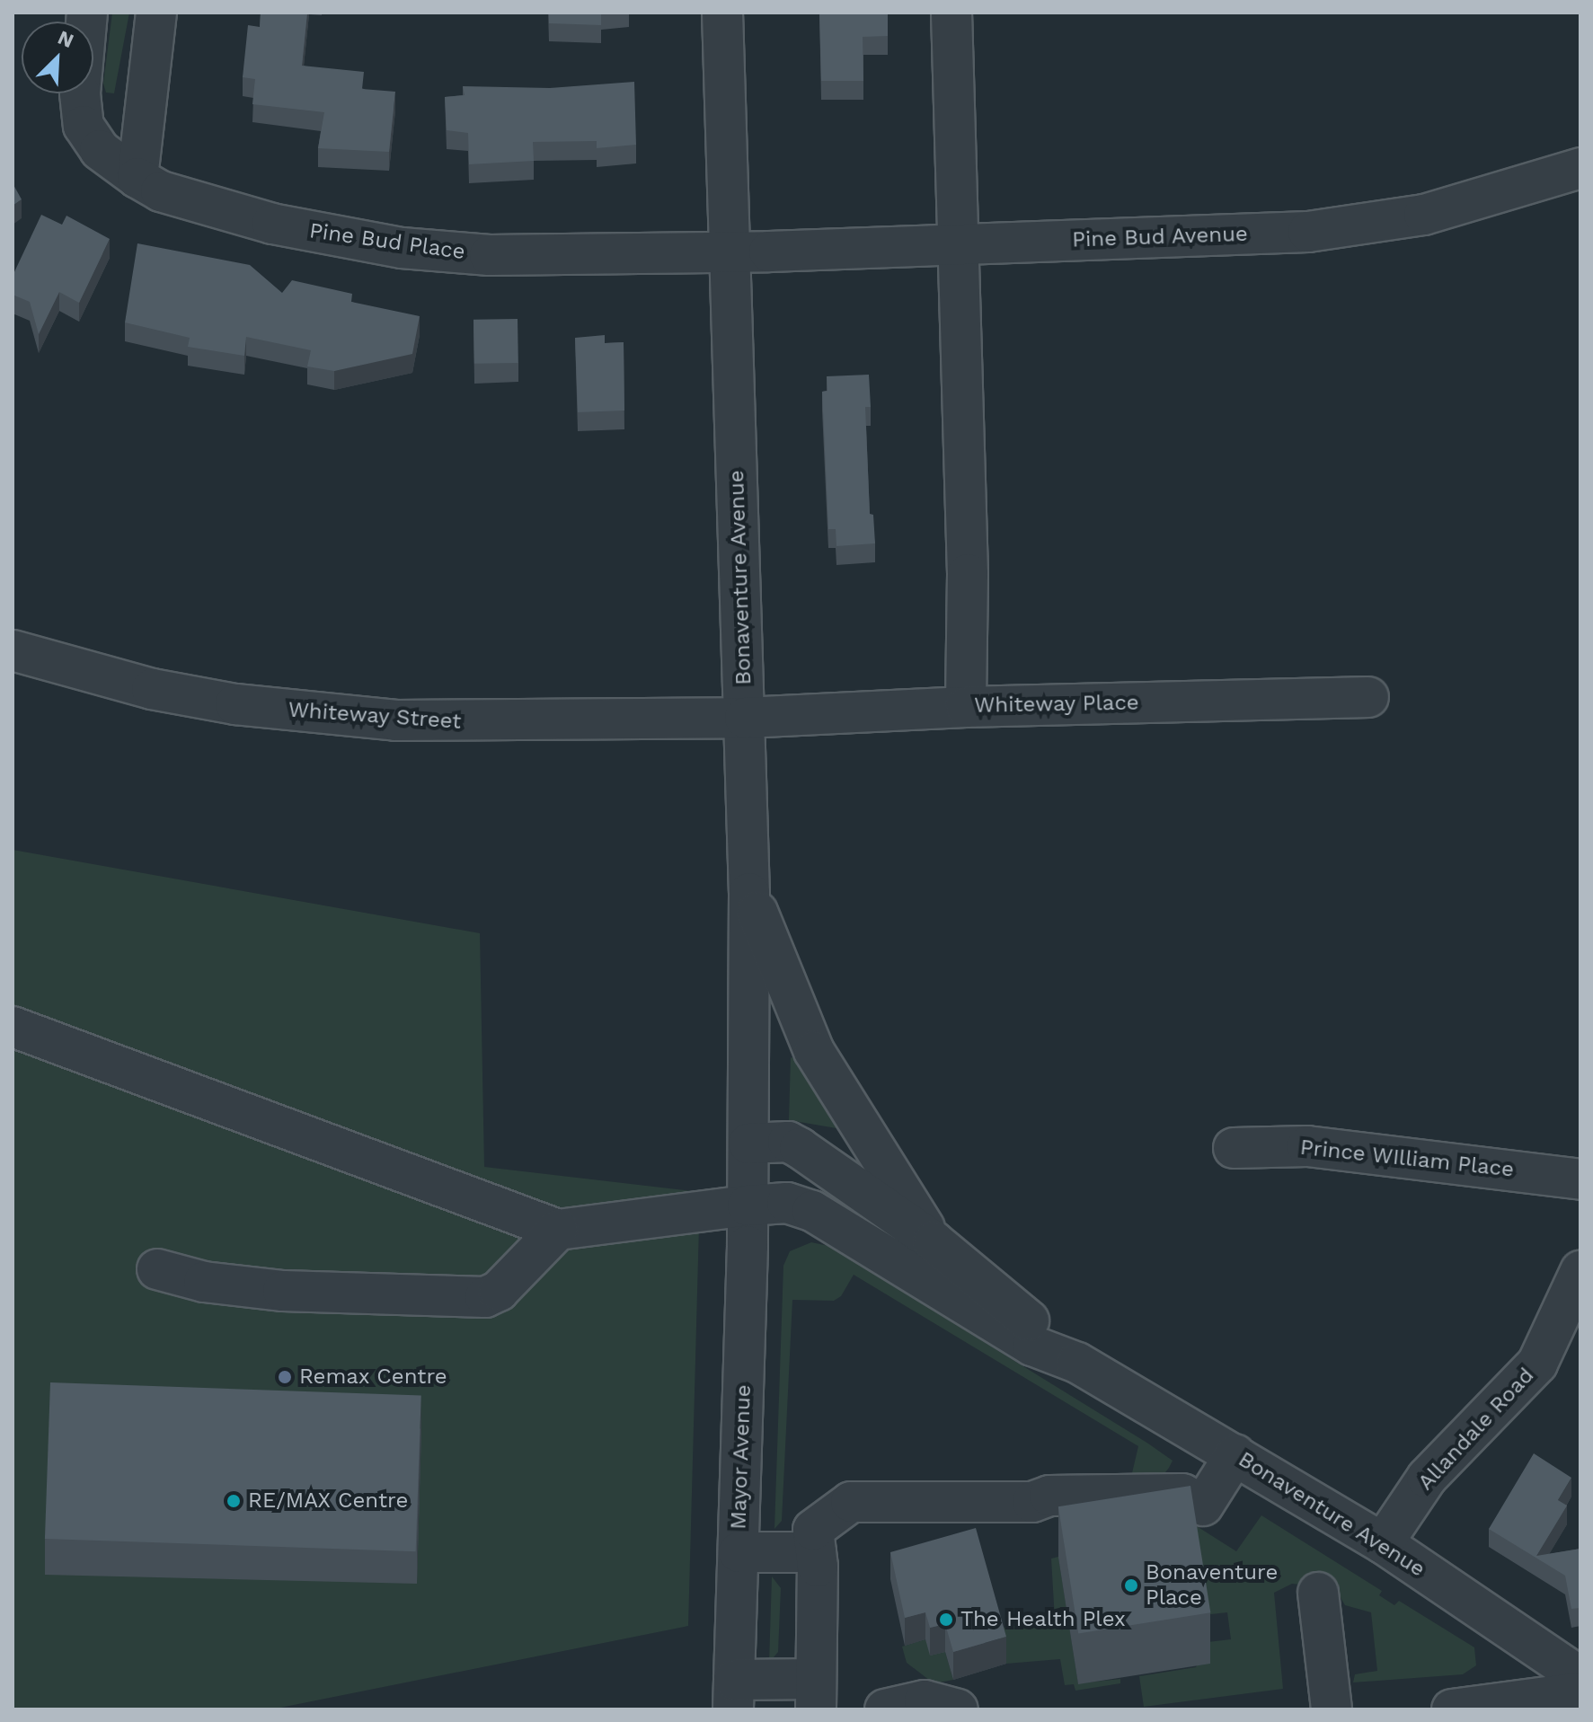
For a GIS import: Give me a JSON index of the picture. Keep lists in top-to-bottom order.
{
  "streets": {
    "street": [
      "Pine Bud Avenue",
      "Pine Bud Place",
      "Bonaventure Avenue",
      "Whiteway Place",
      "Whiteway Street",
      "Prince WIlliam Place",
      "Allandale Road",
      "Mayor Avenue"
    ]
  },
  "crossings": [
    ["Pine Bud Avenue", "Pine Bud Place"],
    ["Pine Bud Avenue", "Bonaventure Avenue"],
    ["Pine Bud Place", "Bonaventure Avenue"],
    ["Bonaventure Avenue", "Whiteway Place"],
    ["Bonaventure Avenue", "Whiteway Street"],
    ["Bonaventure Avenue", "Allandale Road"],
    ["Bonaventure Avenue", "Mayor Avenue"],
    ["Whiteway Place", "Whiteway Street"]
  ],
  "places": [
    "Remax Centre",
    "RE/MAX Centre",
    "Bonaventure Place",
    "The Health Plex"
  ],
  "north": "top right"
}
